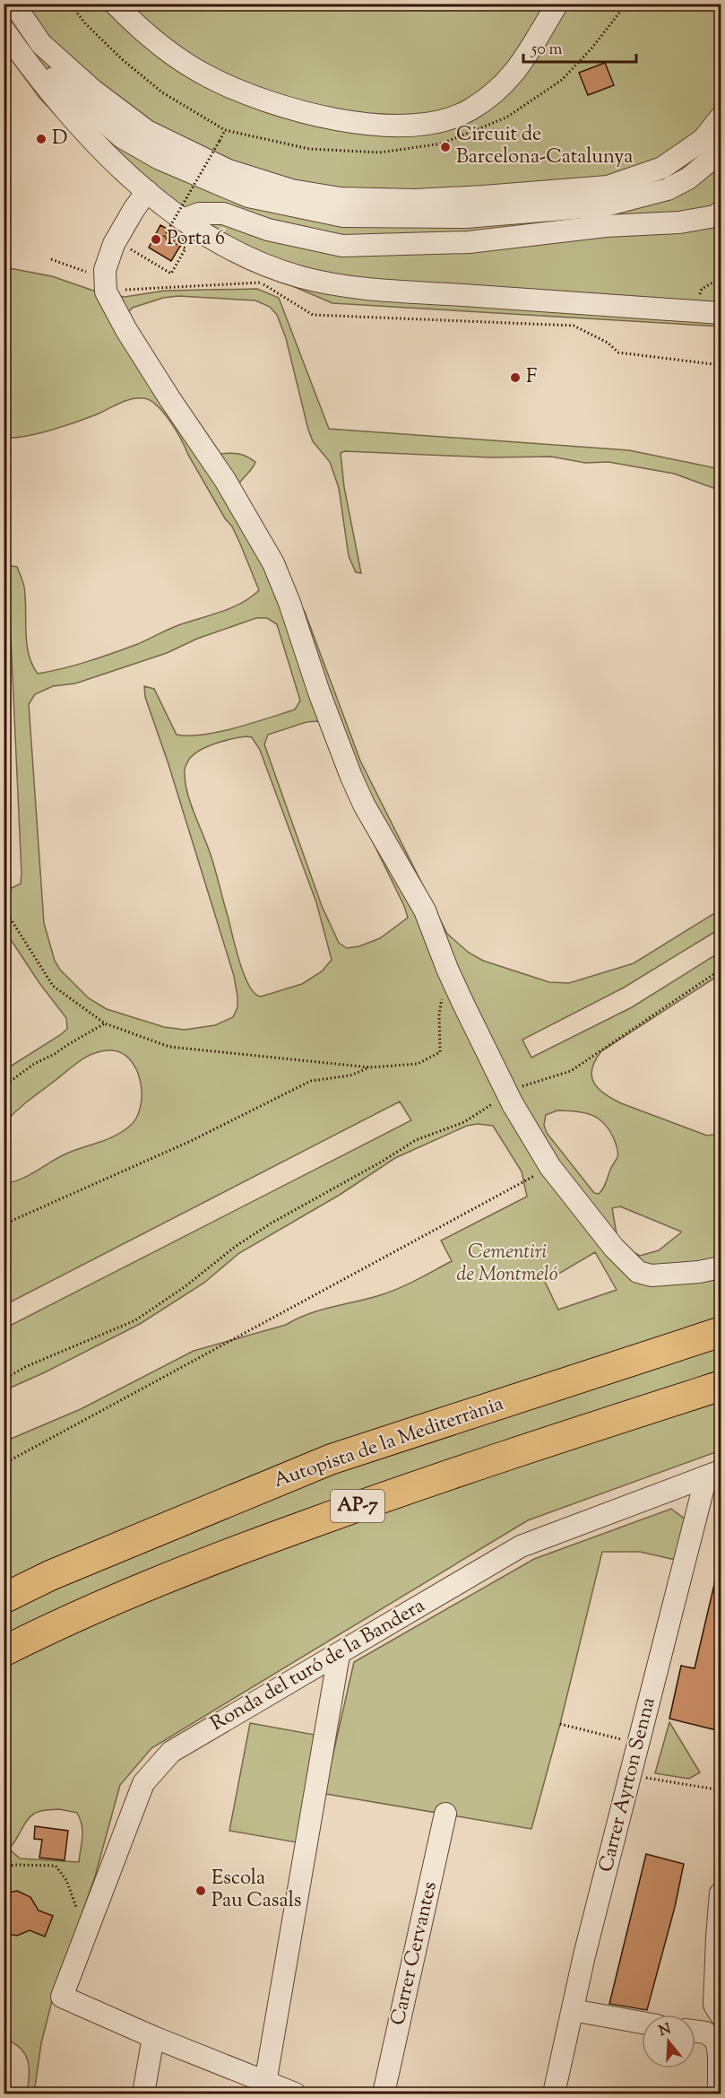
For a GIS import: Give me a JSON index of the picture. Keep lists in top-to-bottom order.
{
  "streets": {
    "highway": ["Autopista de la Mediterrània", "AP-7"],
    "street": ["Ronda del turó de la Bandera", "Carrer Ayrton Senna", "Carrer Cervantes"]
  },
  "crossings": [
    ["Ronda del turó de la Bandera", "Carrer Ayrton Senna"]
  ],
  "parks": ["Cementiri de Montmeló"],
  "places": [
    "D",
    "Circuit de Barcelona-Catalunya",
    "Porta 6",
    "F",
    "Escola Pau Casals"
  ],
  "scale_bar": "50 m",
  "north": "top"
}
